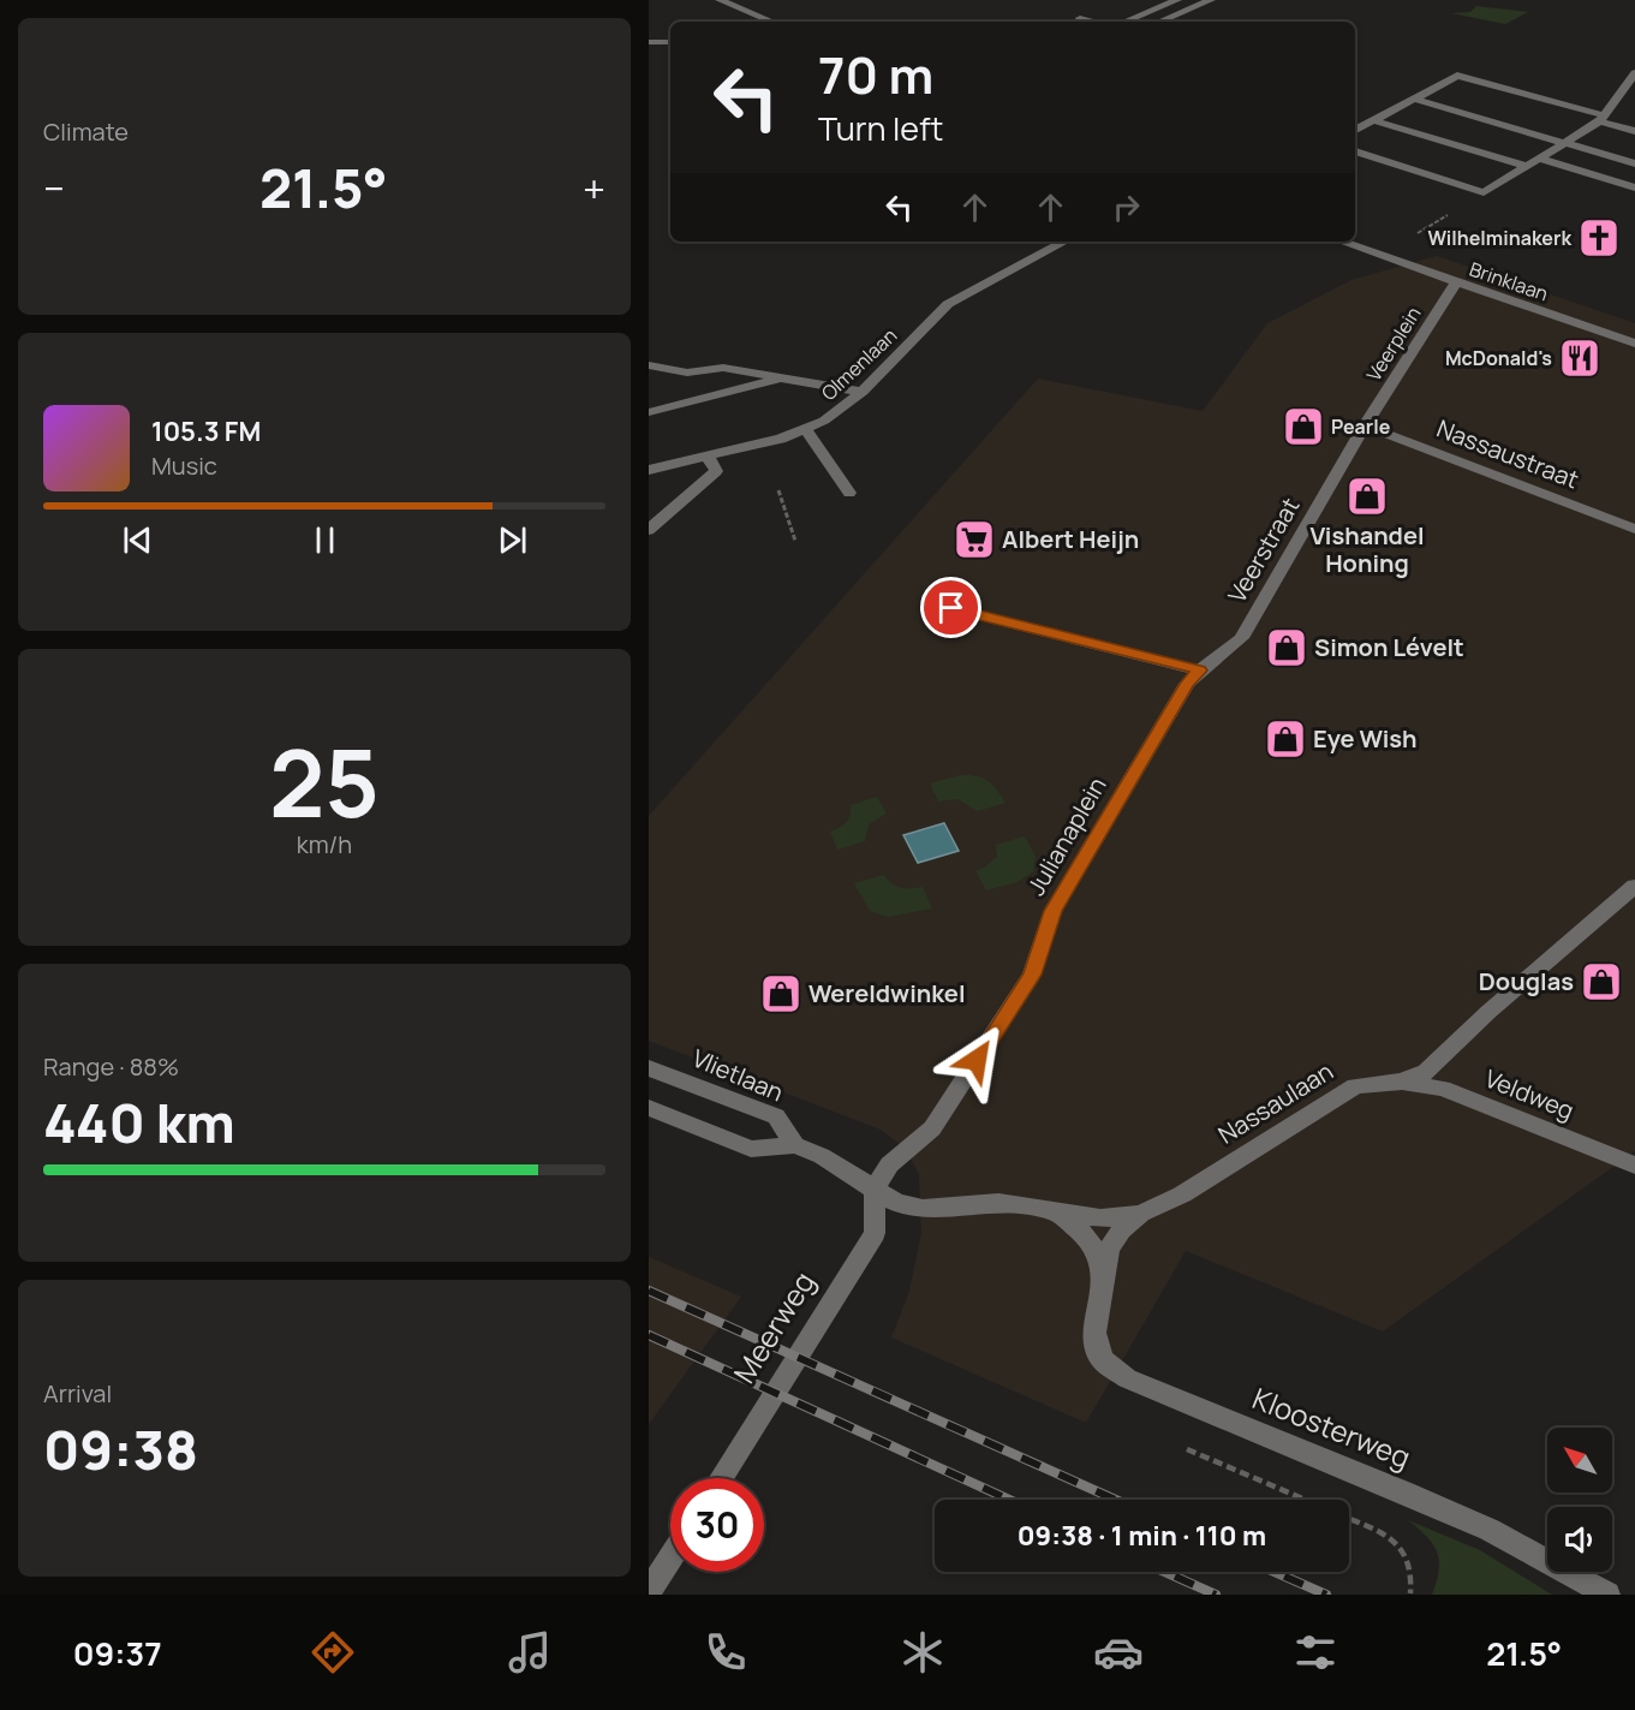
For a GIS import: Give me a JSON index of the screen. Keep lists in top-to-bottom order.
{
  "streets": {
    "street": [
      "Brinklaan",
      "Veerplein",
      "Olmenlaan",
      "Nassaustraat",
      "Veerstraat",
      "Julianaplein",
      "Vlietlaan",
      "Veldweg",
      "Nassaulaan",
      "Meerweg",
      "Kloosterweg"
    ]
  },
  "crossings": [
    ["Brinklaan", "Veerplein"],
    ["Veerplein", "Nassaustraat"],
    ["Veerplein", "Veerstraat"],
    ["Nassaustraat", "Veerstraat"],
    ["Veerstraat", "Julianaplein"],
    ["Julianaplein", "Meerweg"],
    ["Veldweg", "Nassaulaan"],
    ["Nassaulaan", "Kloosterweg"]
  ],
  "places": {
    "church": ["Wilhelminakerk"],
    "restaurant": ["McDonald's"],
    "shop": [
      "Pearle",
      "Vishandel Honing",
      "Simon Lévelt",
      "Eye Wish",
      "Douglas",
      "Wereldwinkel"
    ],
    "supermarket": ["Albert Heijn"]
  },
  "north": "top left",
  "page": {
    "tile": [
      "Climate",
      ["25", "km/h"],
      ["Range · 88%", "440 km"],
      ["Arrival", "09:38"]
    ],
    "turn": ["70 m", "Turn left"],
    "heat": ["−", "21.5°", "+"],
    "song": ["105.3 FM", "Music"],
    "limit": "30",
    "trip": "09:38 · 1 min · 110 m",
    "tabs": ["09:37", "21.5°"]
  }
}
